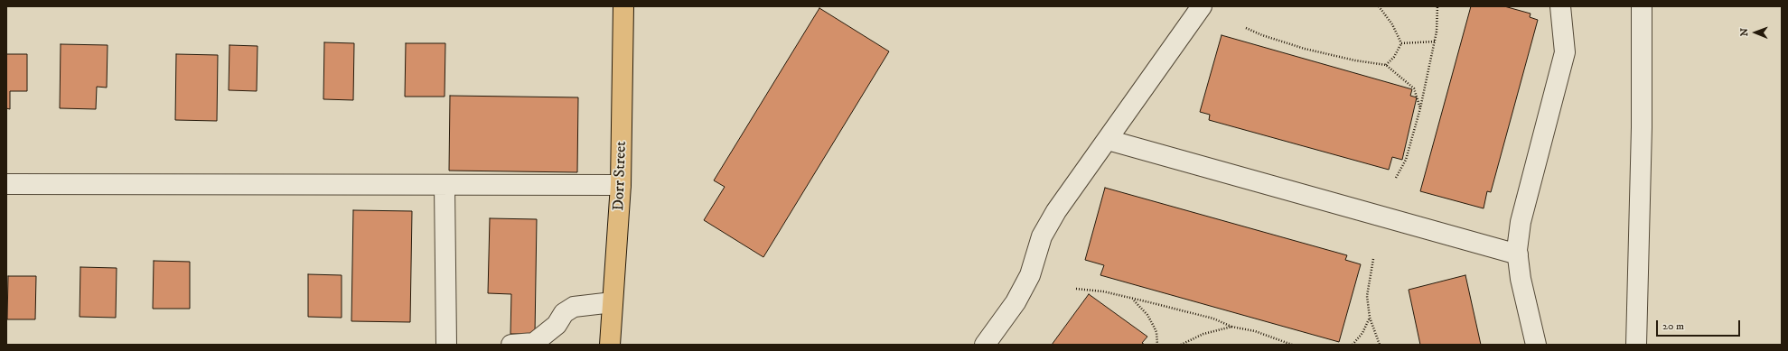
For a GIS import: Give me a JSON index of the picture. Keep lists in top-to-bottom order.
{
  "streets": {
    "main road": ["Dorr Street"]
  },
  "scale_bar": "20 m",
  "north": "left"
}
